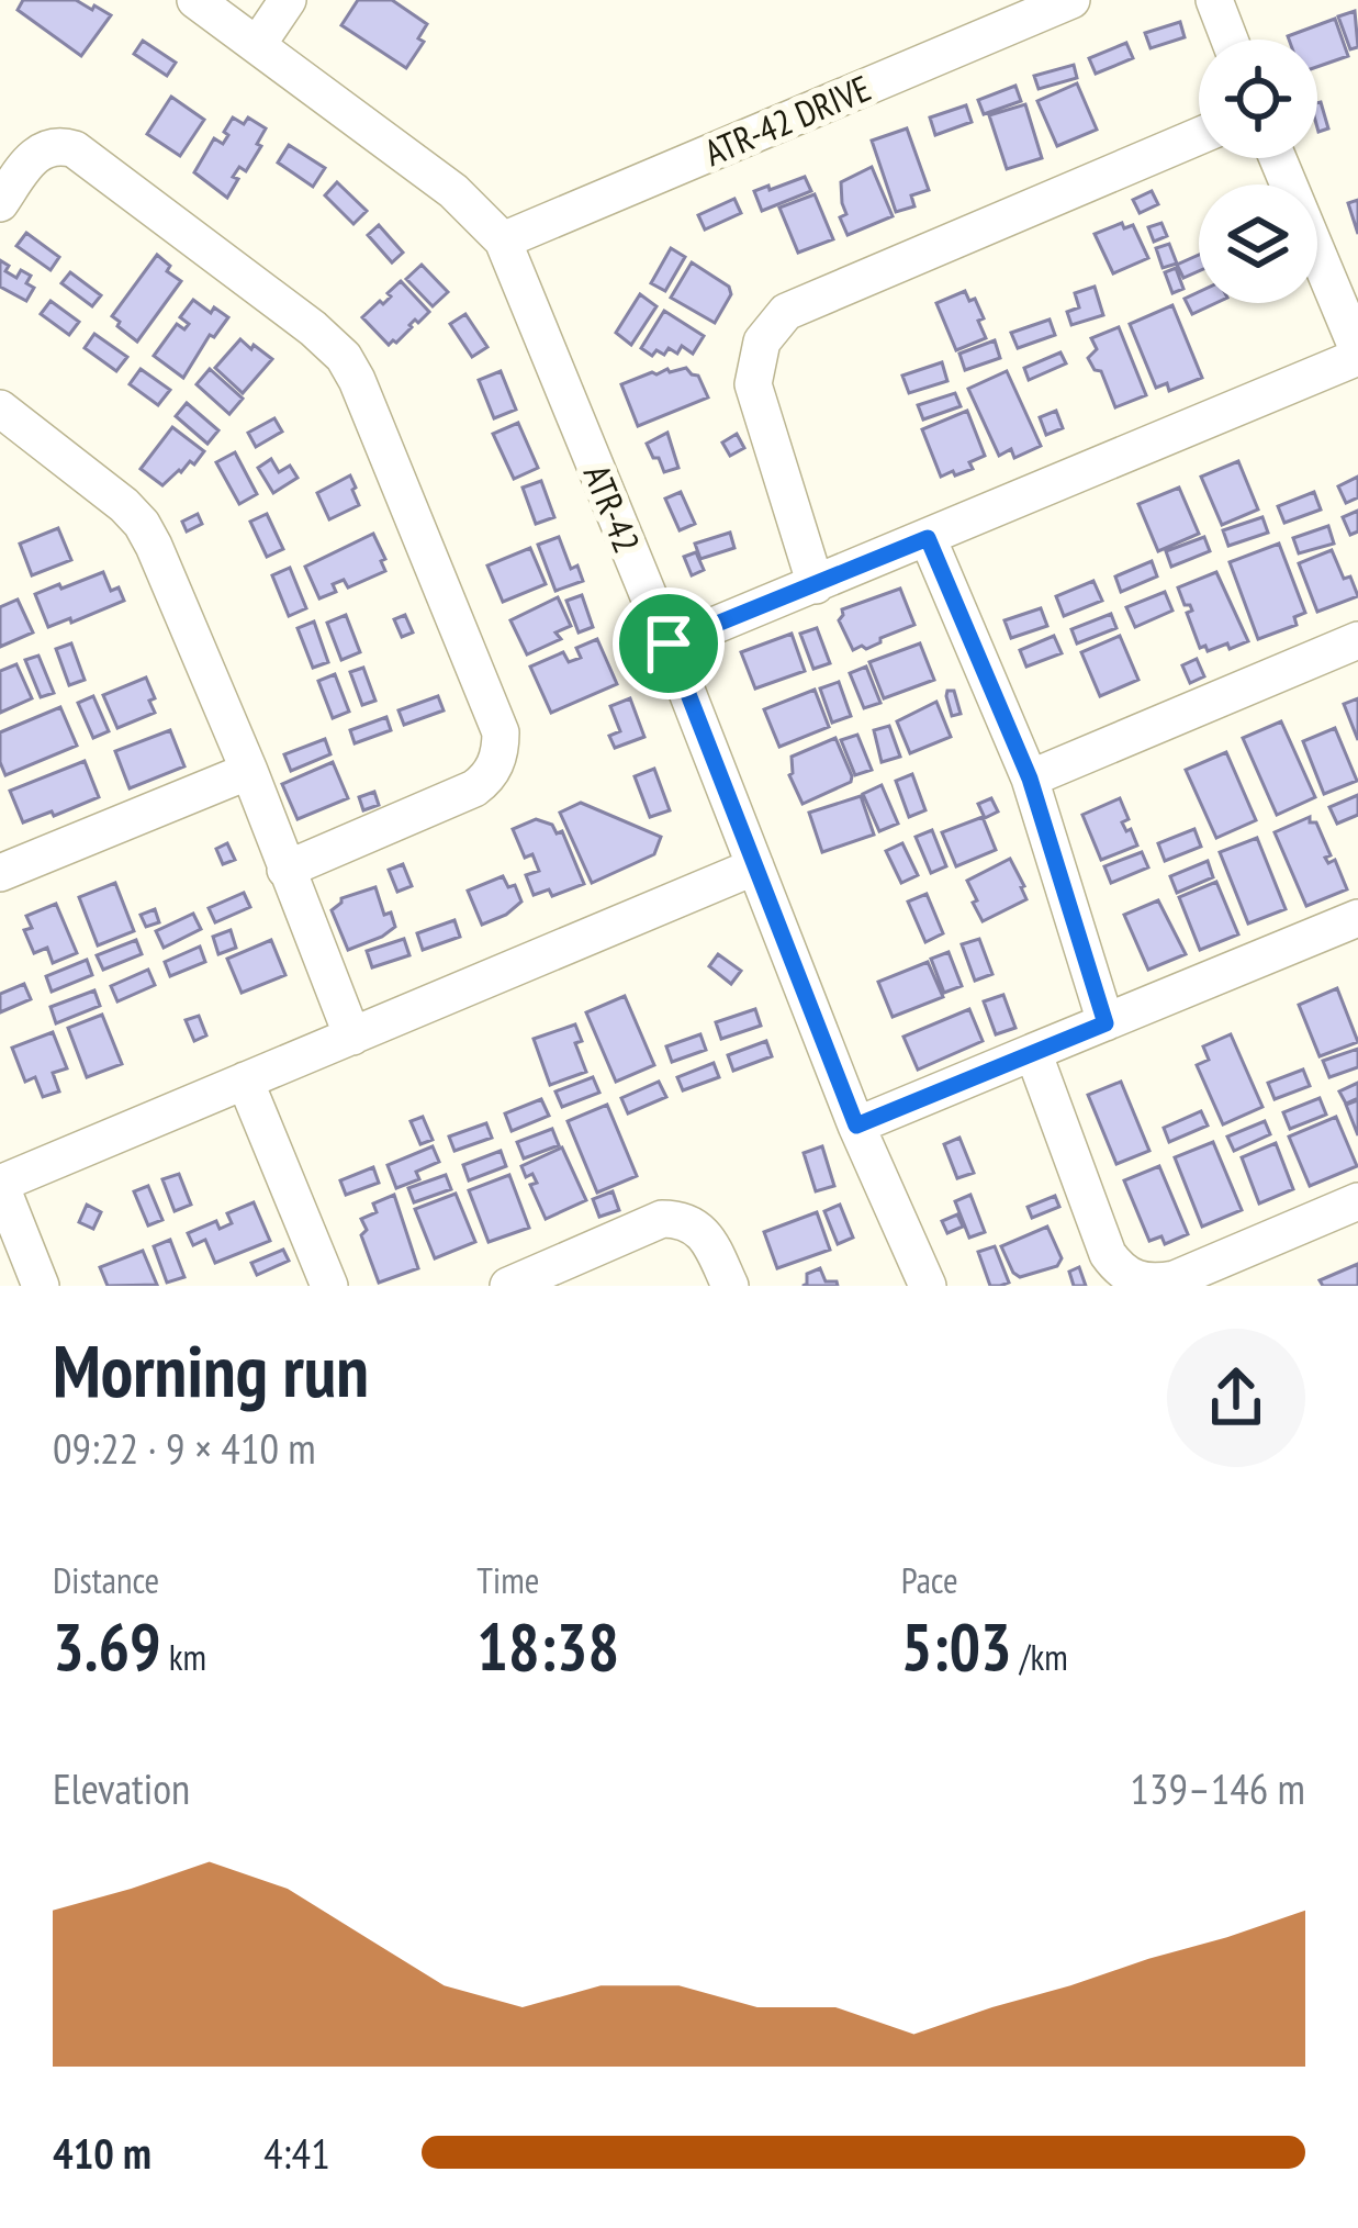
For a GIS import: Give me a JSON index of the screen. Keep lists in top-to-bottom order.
{
  "streets": {
    "street": ["ATR-42 DRIVE", "ATR-42"]
  },
  "crossings": [
    ["ATR-42 DRIVE", "ATR-42"]
  ],
  "page": {
    "heading": ["Morning run", "09:22 · 9 × 410 m"],
    "stats": [
      ["Distance", "3.69 km"],
      ["Time", "18:38"],
      ["Pace", "5:03 /km"]
    ],
    "chart": ["Elevation", "139–146 m"],
    "list": [
      {
        "name": "410 m",
        "note": "4:41"
      }
    ]
  }
}
